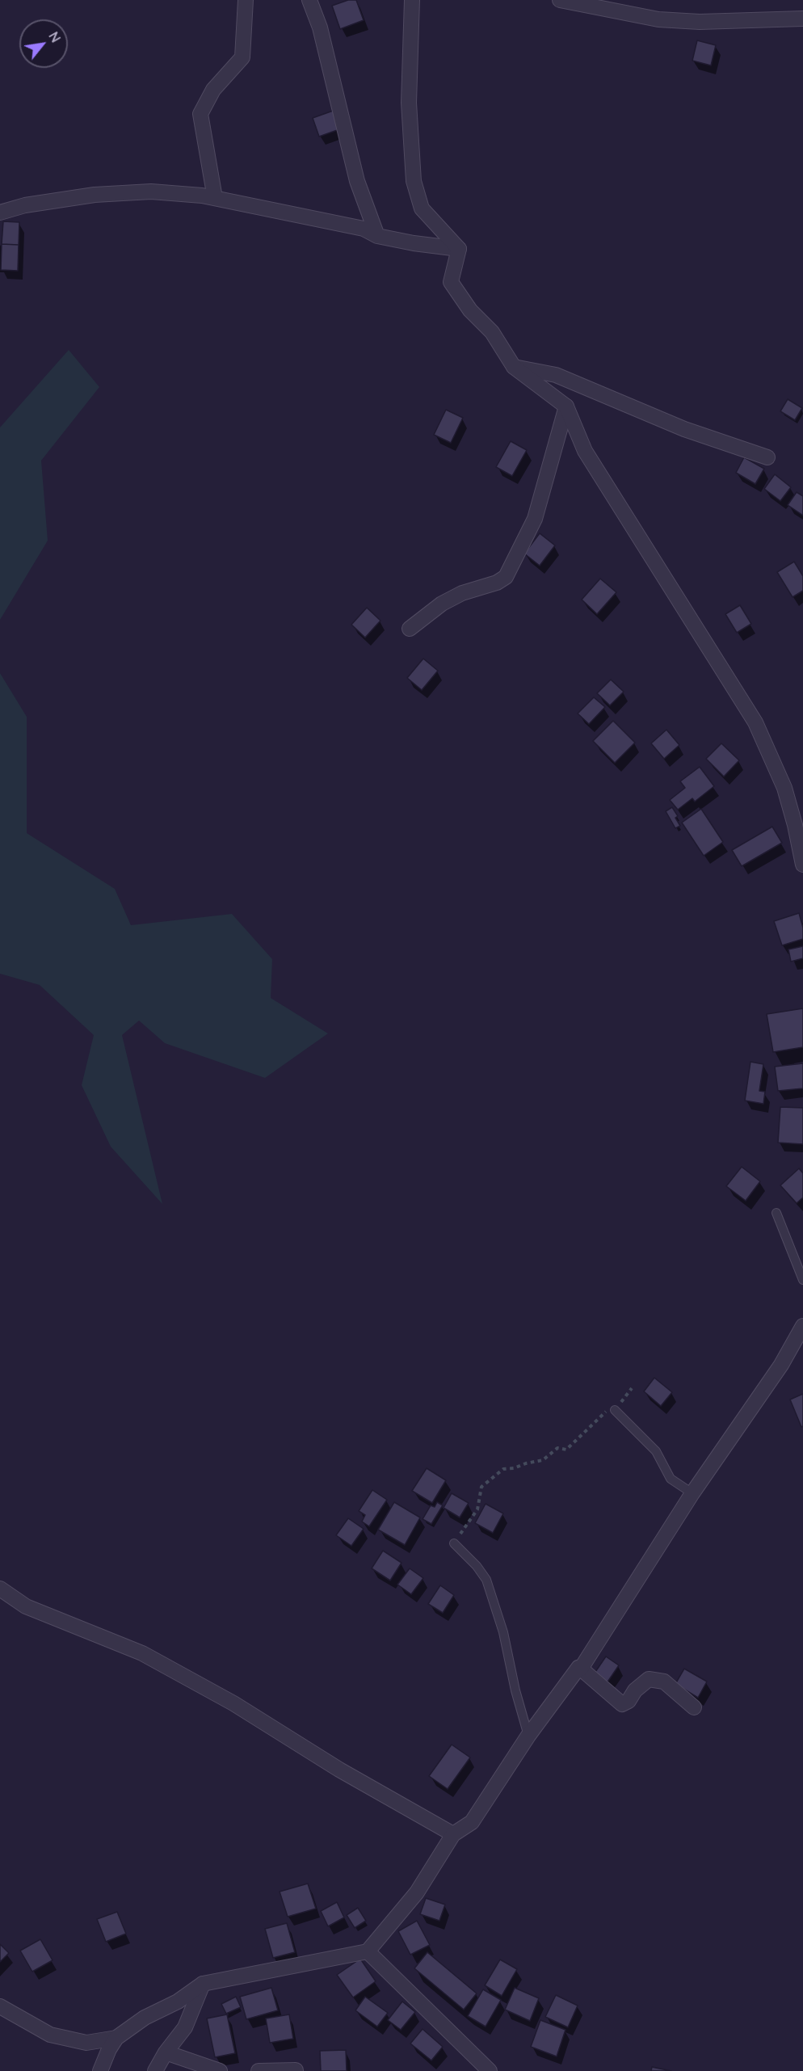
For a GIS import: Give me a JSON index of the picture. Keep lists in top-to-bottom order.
{
  "north": "top right"
}
